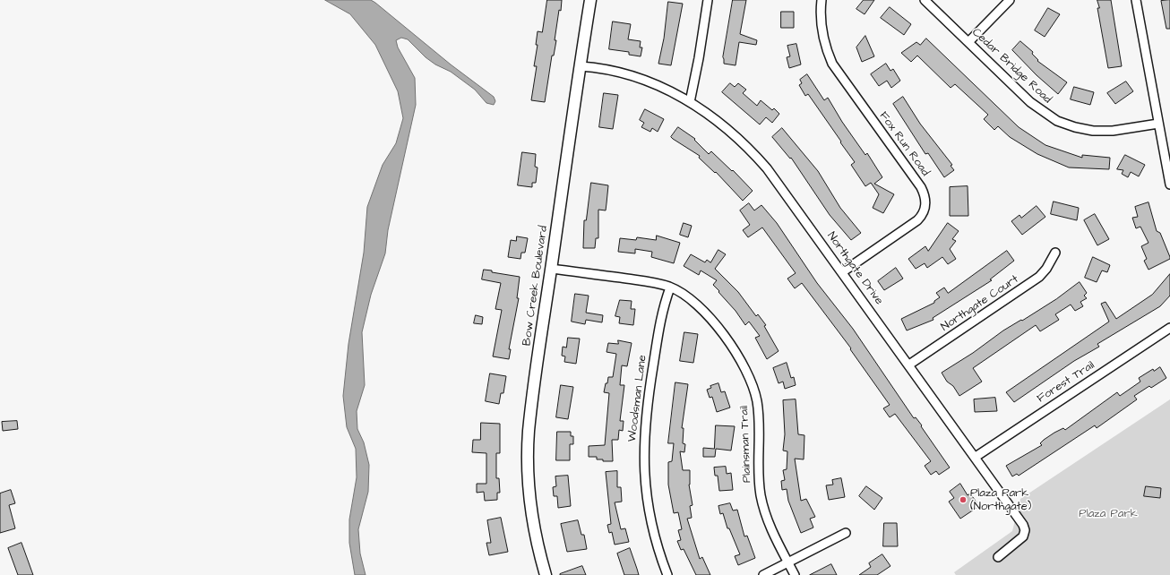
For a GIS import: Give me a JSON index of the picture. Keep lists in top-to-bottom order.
{
  "streets": {
    "street": [
      "Cedar Bridge Road",
      "Fox Run Road",
      "Northgate Drive",
      "Bow Creek Boulevard",
      "Northgate Court",
      "Forest Trail",
      "Woodsman Lane",
      "Plainsman Trail"
    ]
  },
  "crossings": [
    ["Fox Run Road", "Northgate Drive"],
    ["Northgate Drive", "Bow Creek Boulevard"],
    ["Northgate Drive", "Northgate Court"],
    ["Northgate Drive", "Forest Trail"],
    ["Bow Creek Boulevard", "Plainsman Trail"],
    ["Woodsman Lane", "Plainsman Trail"]
  ],
  "parks": ["Plaza Park"],
  "places": ["Plaza Park (Northgate)"]
}
